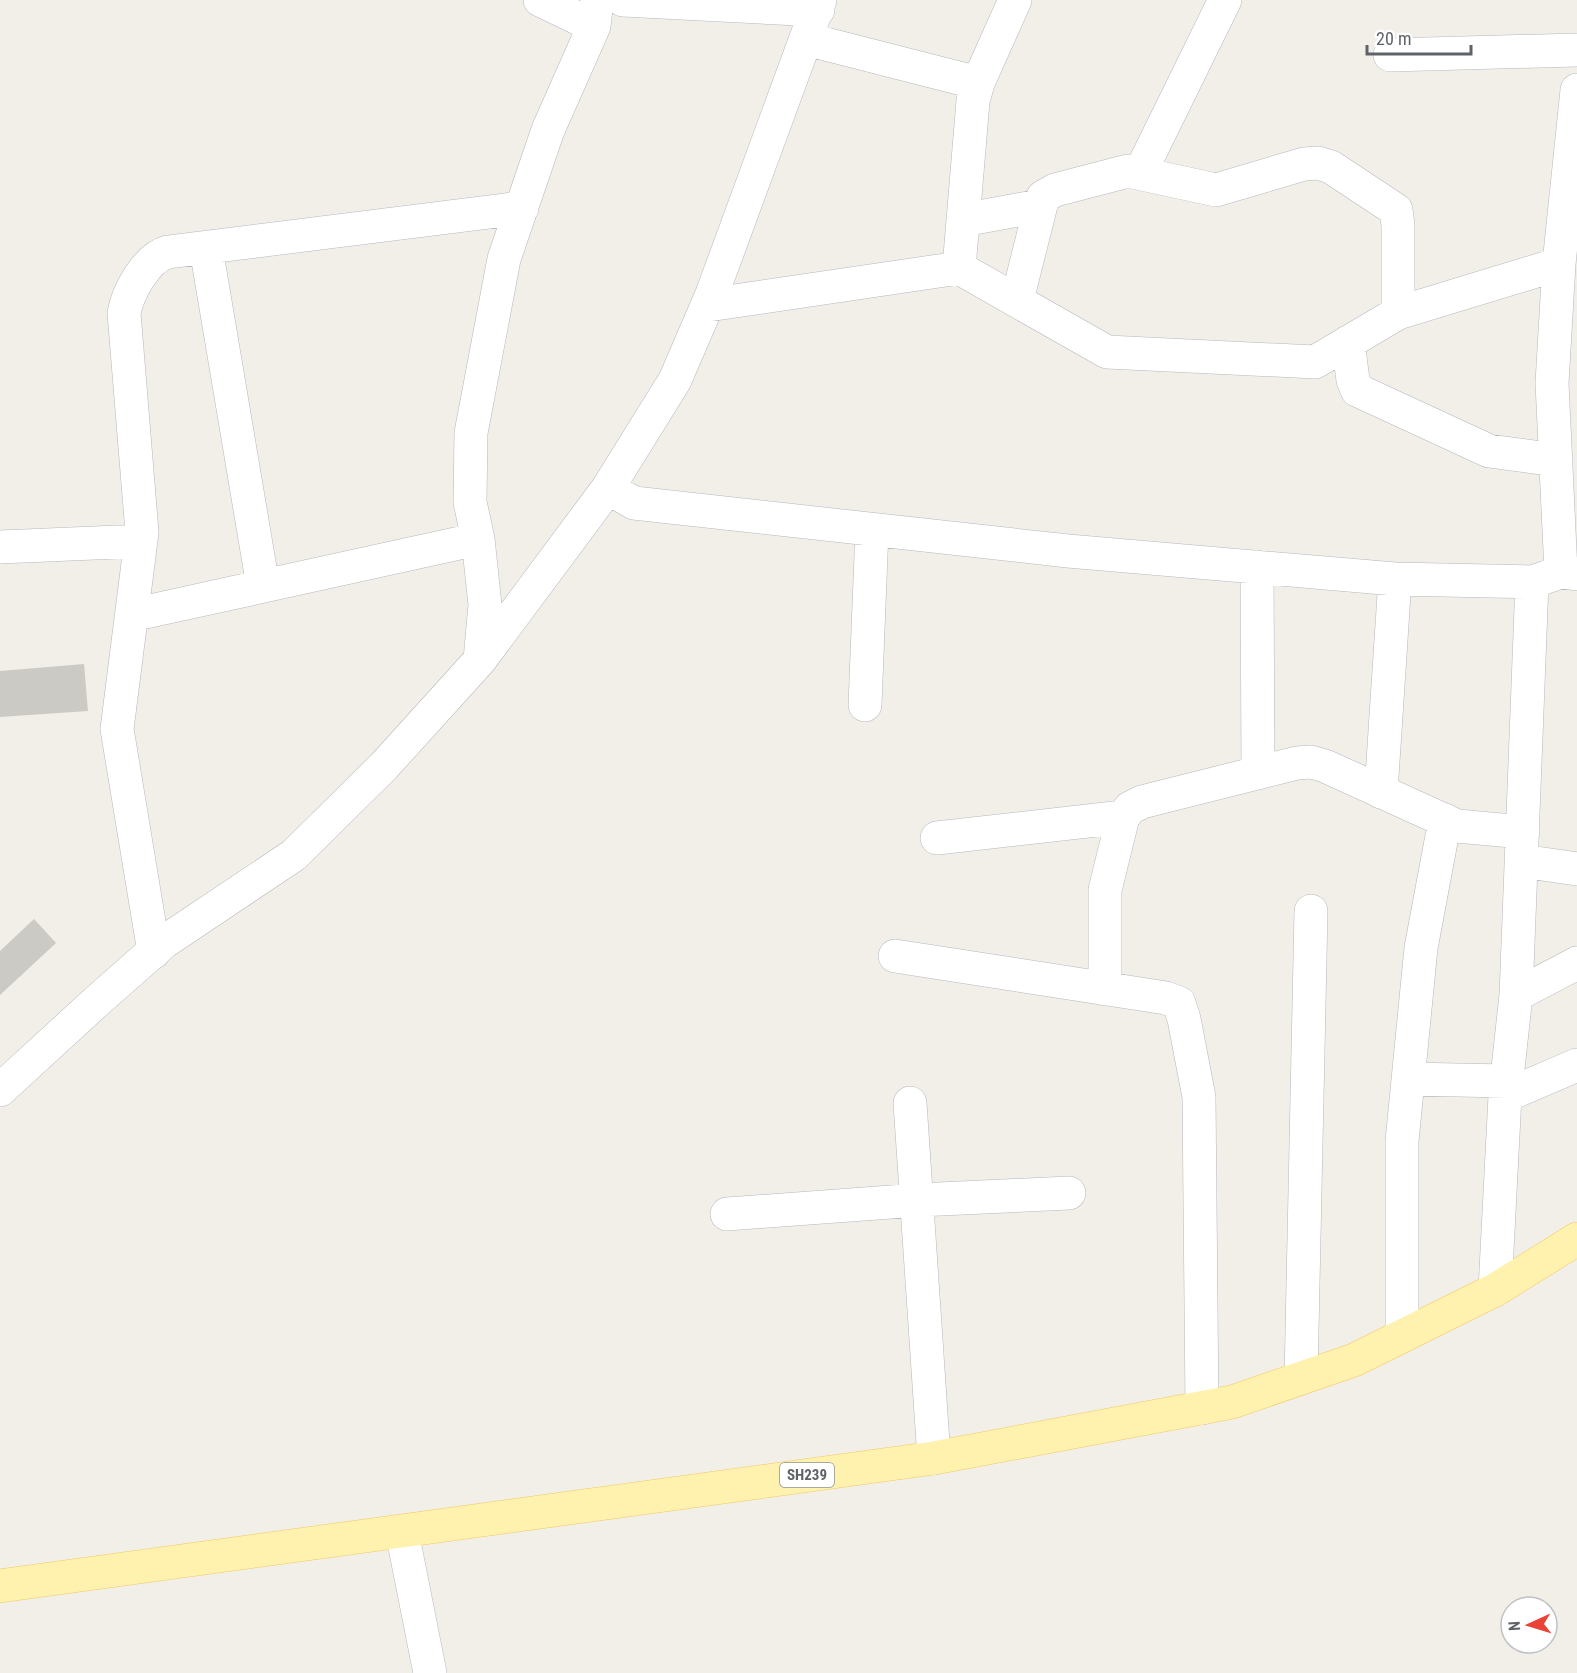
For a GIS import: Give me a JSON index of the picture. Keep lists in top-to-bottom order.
{
  "streets": {
    "main road": ["SH239"]
  },
  "scale_bar": "20 m",
  "north": "left"
}
